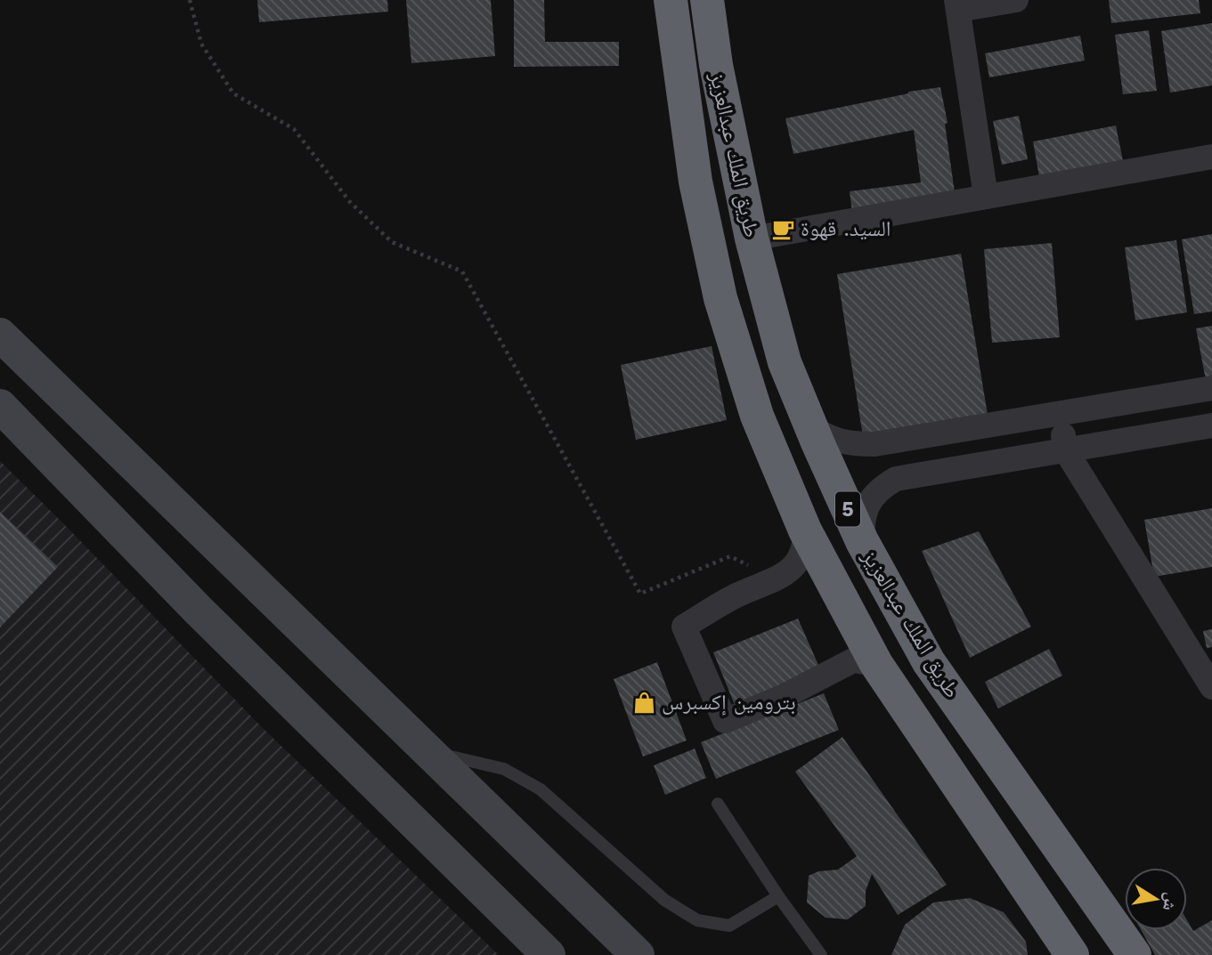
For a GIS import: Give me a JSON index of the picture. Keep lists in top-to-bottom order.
{
  "streets": {
    "highway": ["طريق الملك عبدالعزيز", "5"]
  },
  "places": {
    "cafe": ["السيد. قهوة"],
    "shop": ["بترومين إكسبرس"]
  },
  "north": "right"
}
